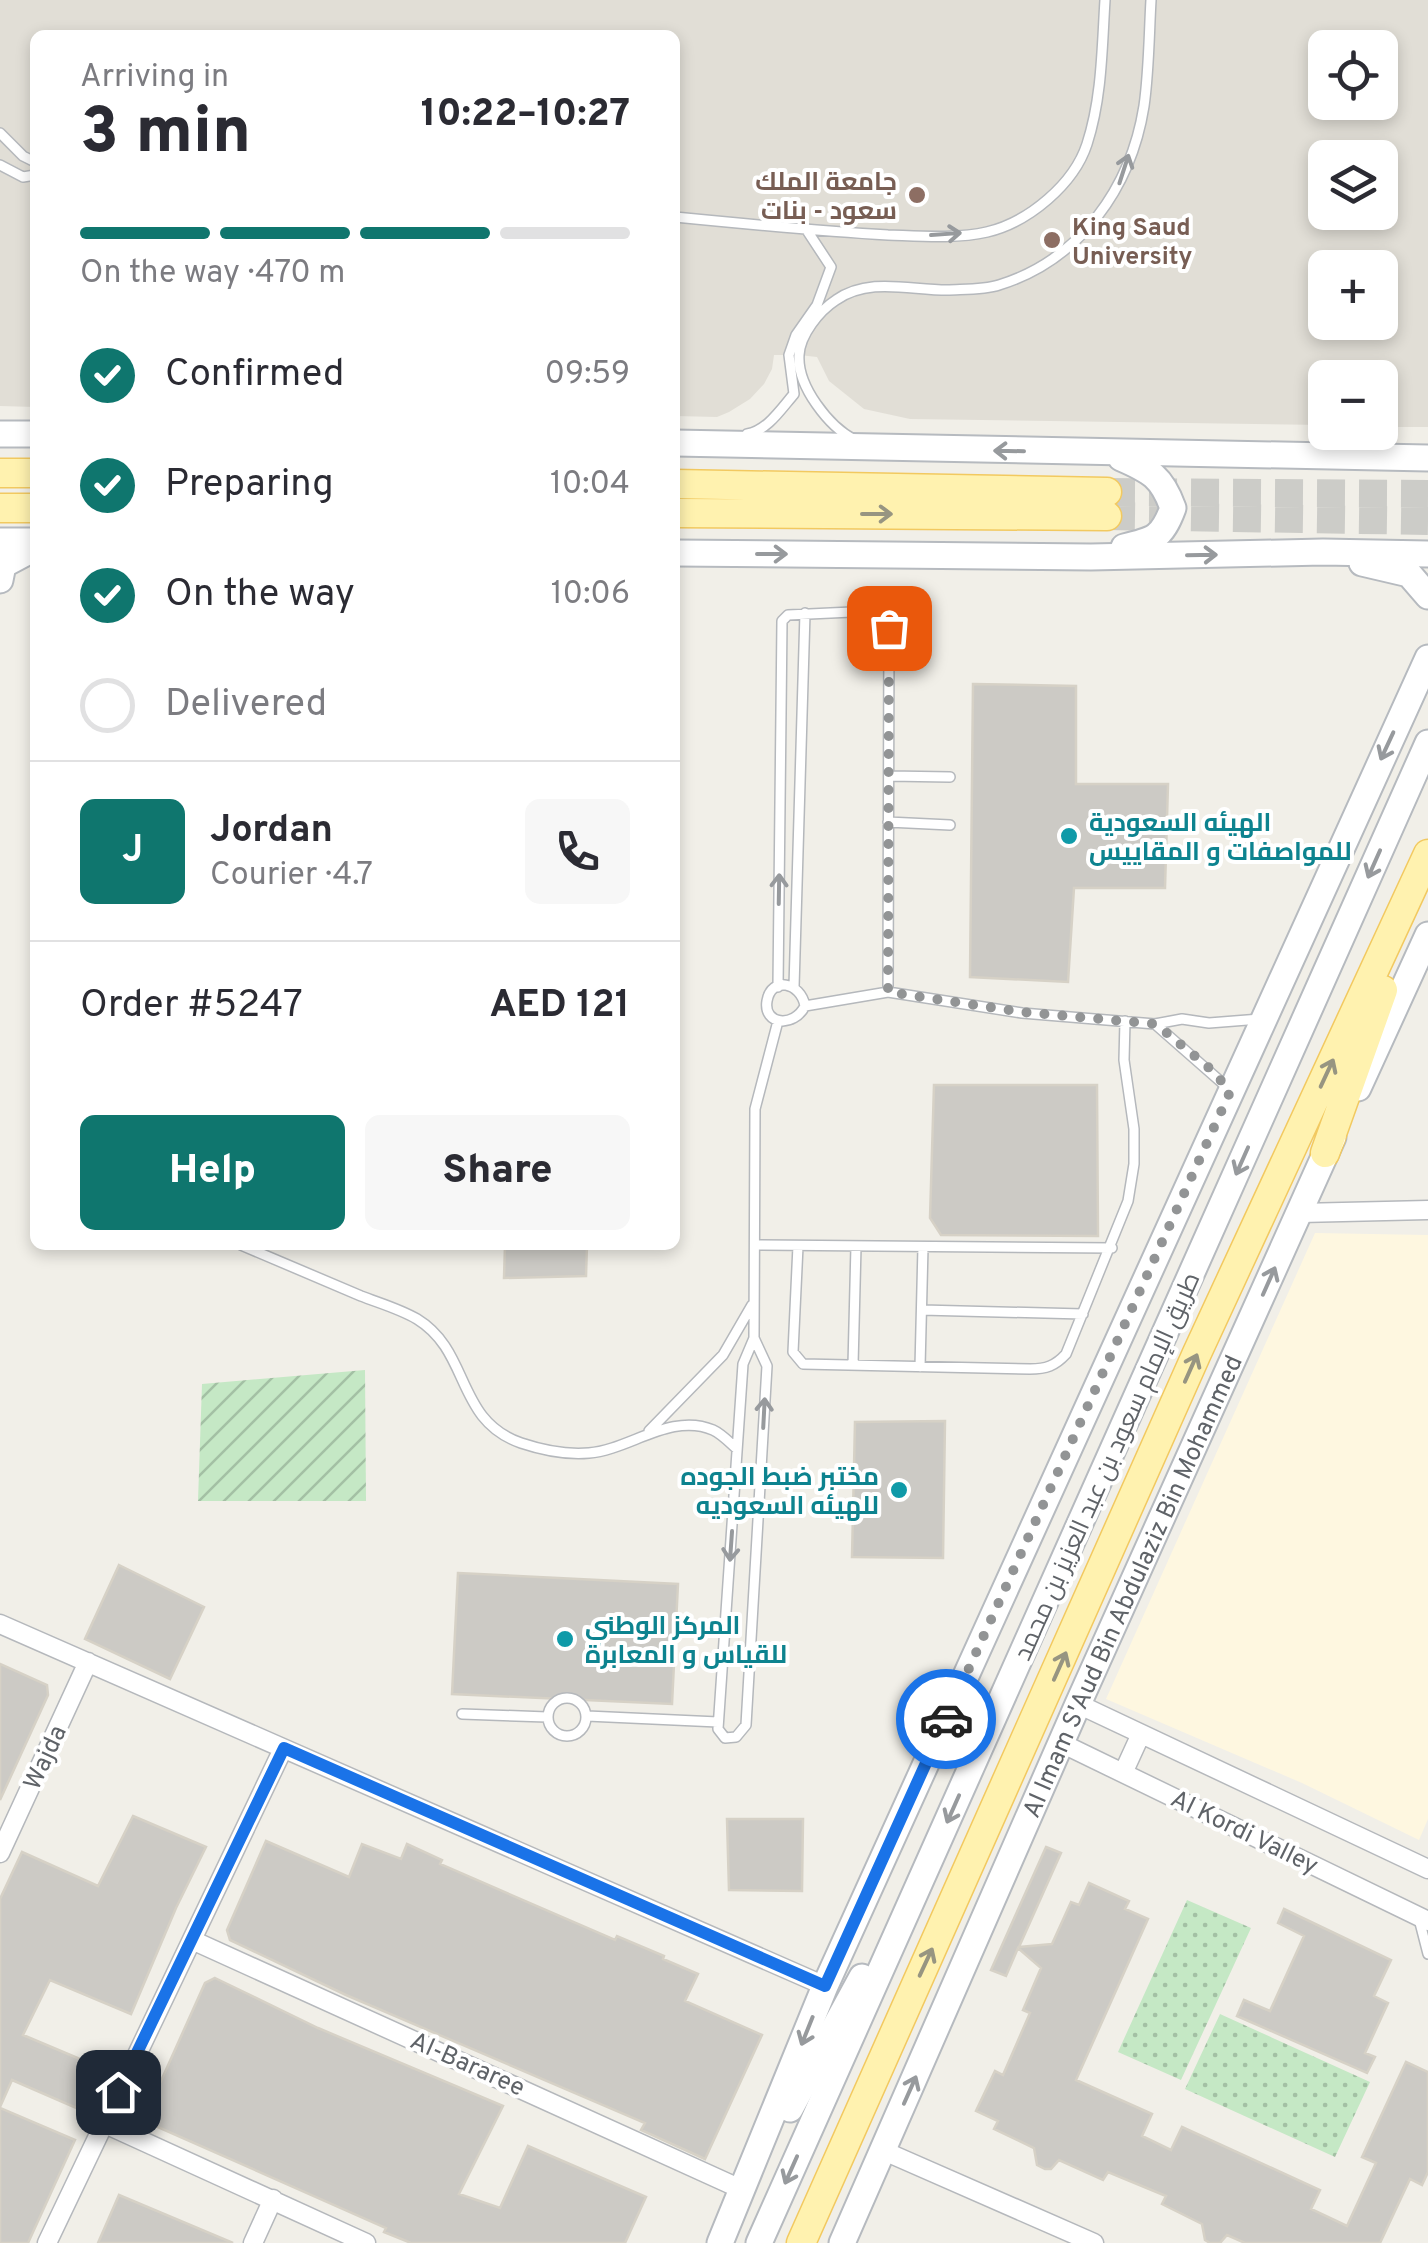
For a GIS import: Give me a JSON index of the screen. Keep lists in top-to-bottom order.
{
  "streets": {
    "main road": ["طريق الإمام سعود بن عبد العزيز بن محمد", "Al Imam S'Aud Bin Abdulaziz Bin Mohammed"],
    "street": ["Wajda", "Al Kordi Valley", "Al-Bararee"]
  },
  "crossings": [
    ["Al Imam S'Aud Bin Abdulaziz Bin Mohammed", "Al Kordi Valley"]
  ],
  "places": [
    "جامعة الملك سعود - بنات",
    "King Saud University",
    "الهيئه السعودية للمواصفات و المقاييس",
    "مختبر ضبط الجوده للهيئه السعوديه",
    "المركز الوطني للقياس و المعابرة"
  ],
  "page": {
    "map_buttons": ["+", "−"],
    "heading": ["3 min", "Arriving in", "10:22–10:27"],
    "panel": [
      "Jordan",
      "Courier · 4.7",
      "Order #5247",
      "AED 121"
    ],
    "bar": "On the way · 470 m",
    "list": [
      ["Confirmed", "09:59"],
      ["Preparing", "10:04"],
      ["On the way", "10:06"],
      "Delivered"
    ],
    "round": "J",
    "buttons": ["Help", "Share"]
  }
}
